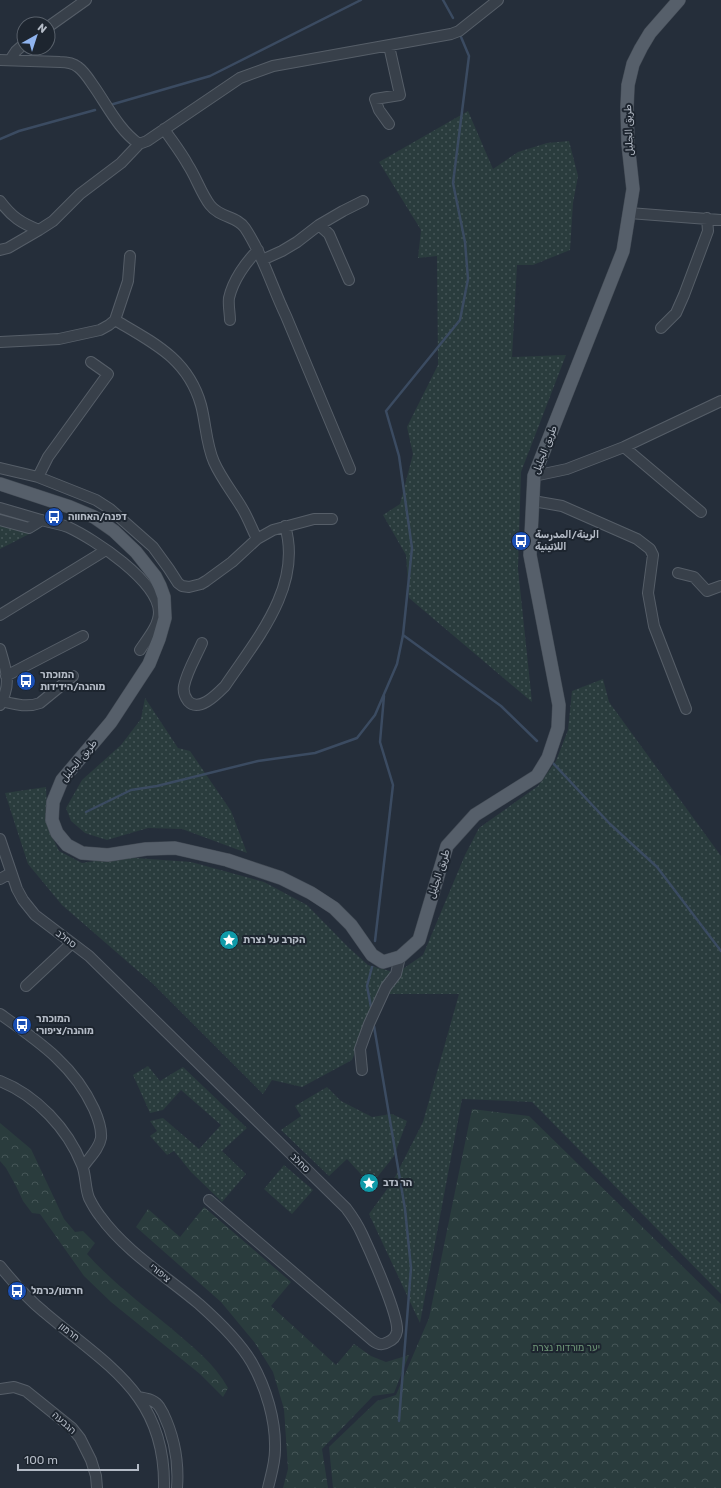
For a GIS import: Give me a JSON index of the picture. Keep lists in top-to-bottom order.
{
  "streets": {
    "main road": ["طريق الجليل"],
    "street": [
      "סחלב",
      "ציפורי",
      "חרמון",
      "הגבעה"
    ]
  },
  "parks": ["יער מורדות נצרת"],
  "places": {
    "bus stop": [
      "דפנה/האחווה",
      "الرينة/المدرسة اللاتينية",
      "המוכתר מוהנה/הידידות",
      "המוכתר מוהנה/ציפורי",
      "חרמון/כרמל"
    ],
    "place": ["הקרב על נצרת", "הר נדב"]
  },
  "scale_bar": "100 m",
  "north": "top right"
}
